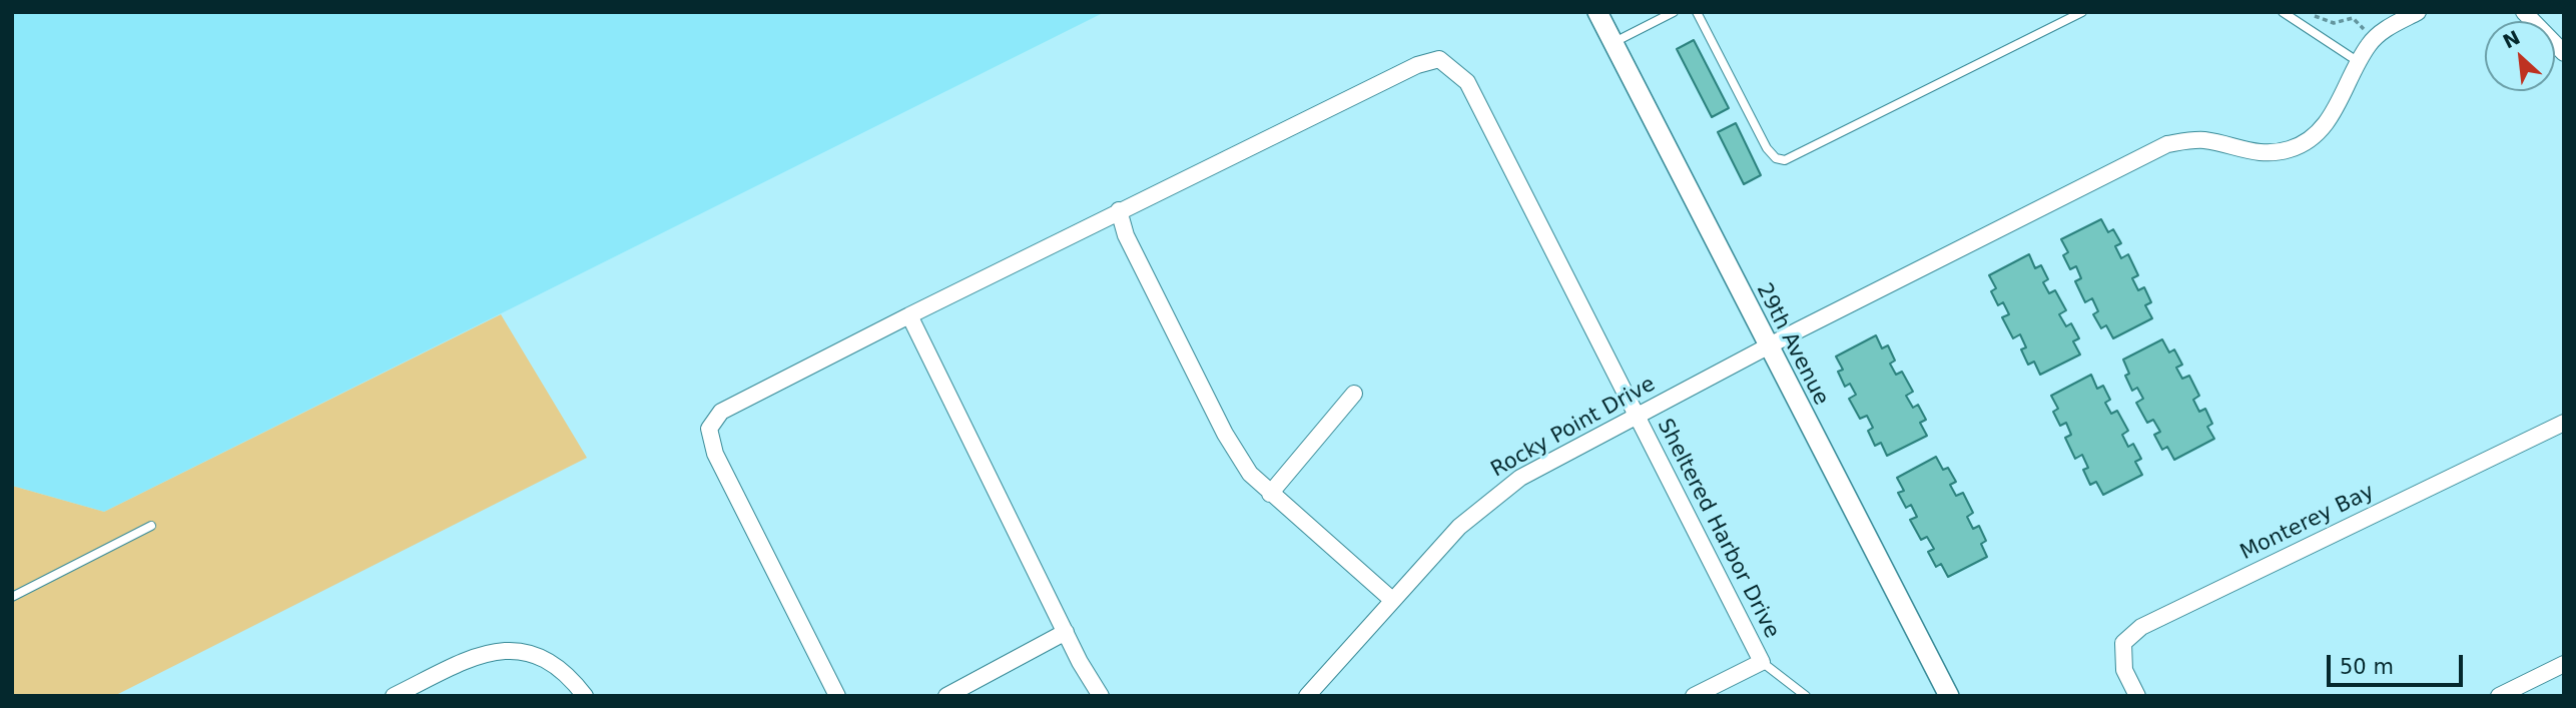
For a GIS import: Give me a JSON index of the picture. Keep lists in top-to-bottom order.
{
  "streets": {
    "street": [
      "29th Avenue",
      "Rocky Point Drive",
      "Monterey Bay",
      "Sheltered Harbor Drive"
    ]
  },
  "crossings": [
    ["29th Avenue", "Rocky Point Drive"],
    ["Rocky Point Drive", "Sheltered Harbor Drive"]
  ],
  "scale_bar": "50 m",
  "north": "top left"
}
